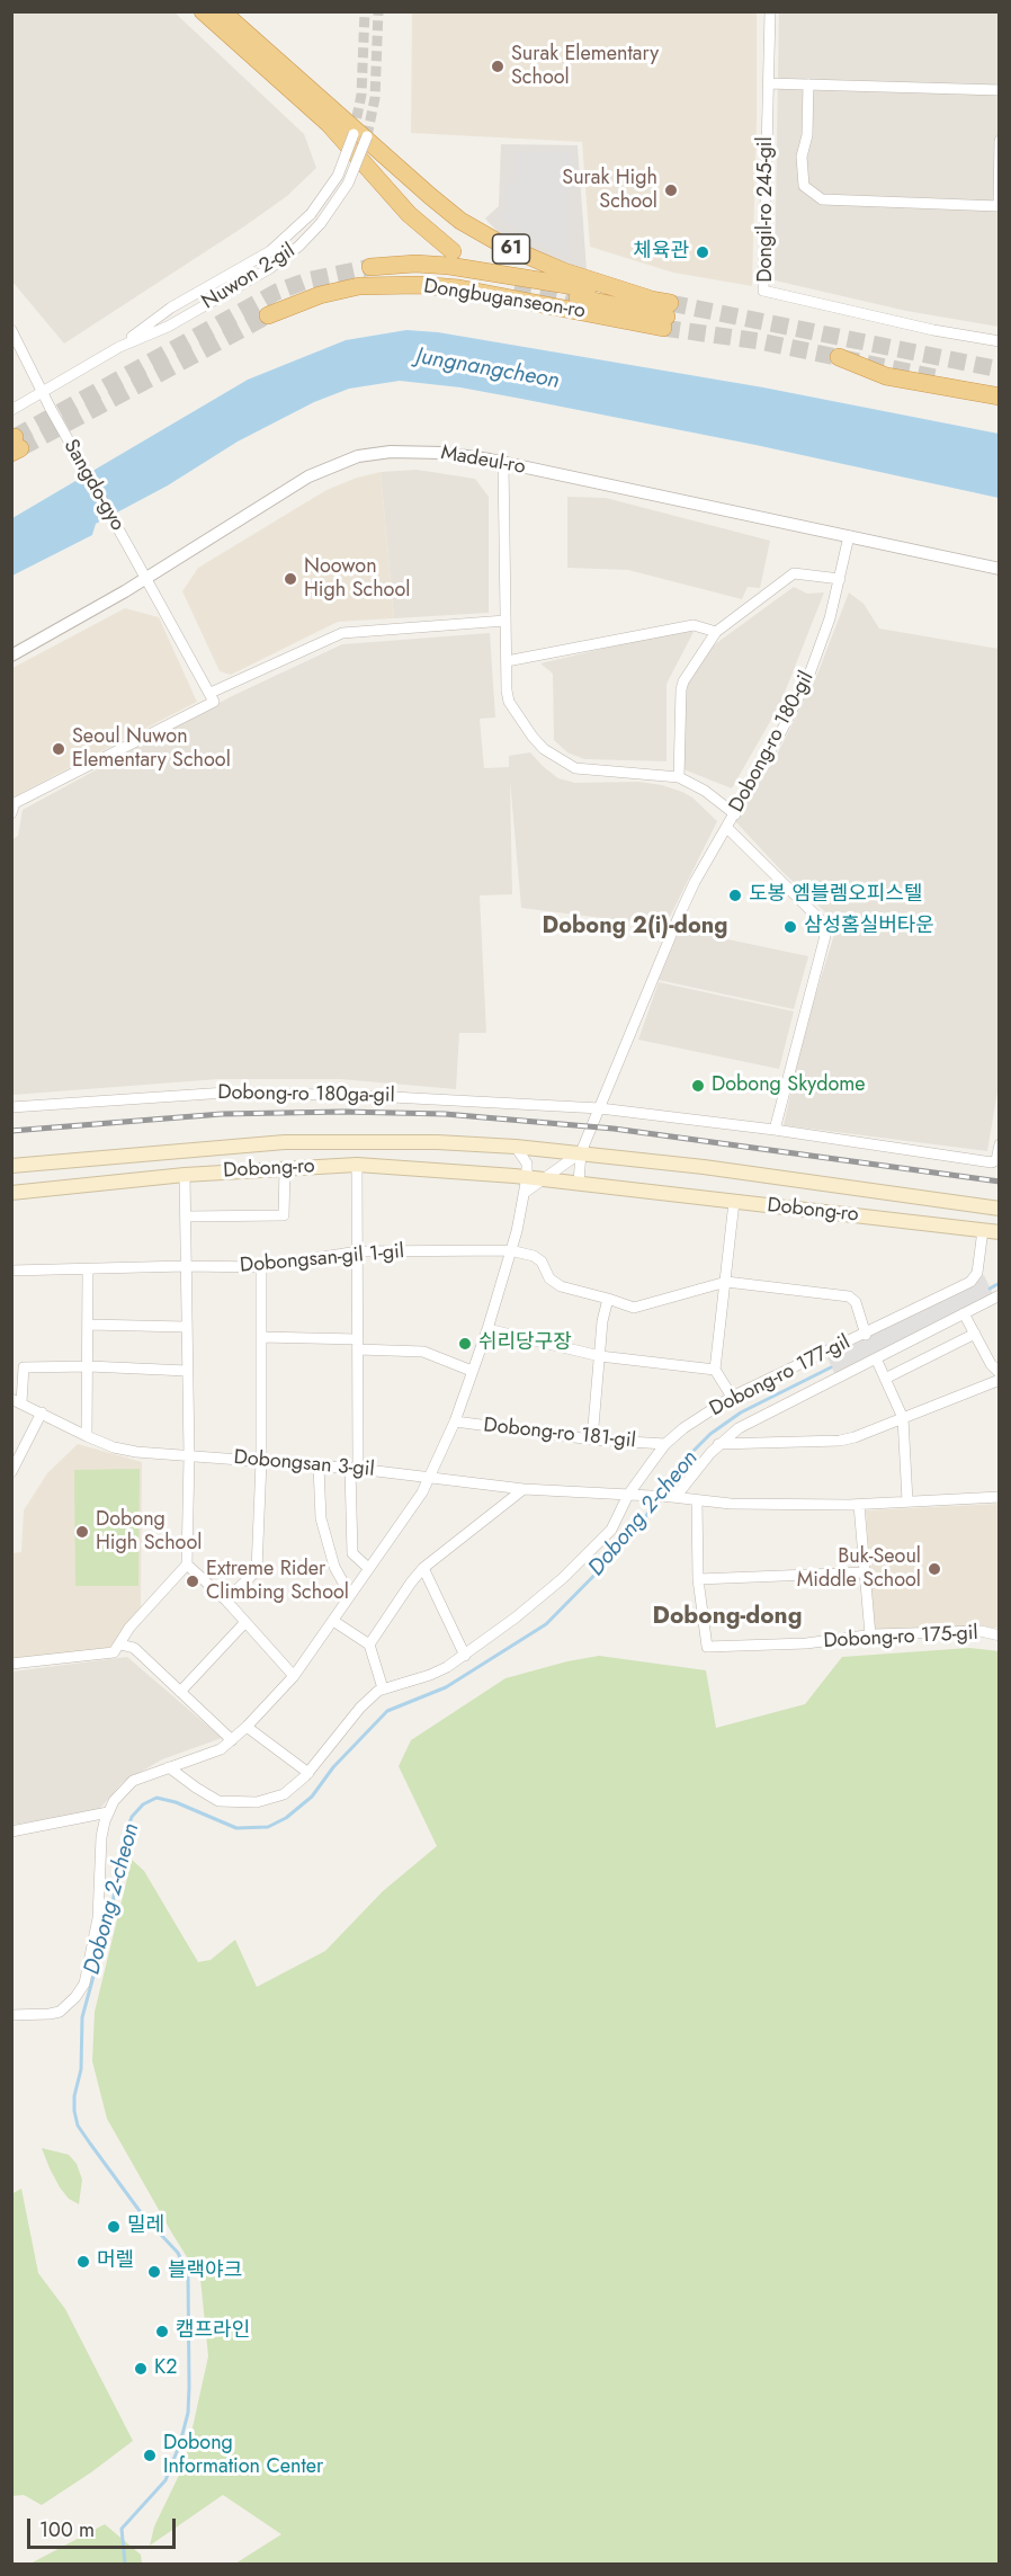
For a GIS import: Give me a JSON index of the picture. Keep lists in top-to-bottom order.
{
  "streets": {
    "highway": ["61", "Dongbuganseon-ro"],
    "main road": ["Dobong-ro"],
    "street": [
      "Dongil-ro 245-gil",
      "Nuwon 2-gil",
      "Madeul-ro",
      "Sangdo-gyo",
      "Dobong-ro 180-gil",
      "Dobong-ro 180ga-gil",
      "Dobongsan-gil 1-gil",
      "Dobong-ro 177-gil",
      "Dobong-ro 181-gil",
      "Dobongsan 3-gil",
      "Dobong-ro 175-gil"
    ]
  },
  "crossings": [
    ["61", "Dongbuganseon-ro"],
    ["Nuwon 2-gil", "Sangdo-gyo"],
    ["Madeul-ro", "Sangdo-gyo"],
    ["Madeul-ro", "Dobong-ro 180-gil"],
    ["Dobong-ro 180-gil", "Dobong-ro 180ga-gil"],
    ["Dobong-ro 180-gil", "Dobong-ro"],
    ["Dobong-ro", "Dobong-ro 177-gil"],
    ["Dobongsan-gil 1-gil", "Dobong-ro 181-gil"],
    ["Dobong-ro 177-gil", "Dobong-ro 181-gil"],
    ["Dobong-ro 177-gil", "Dobongsan 3-gil"],
    ["Dobong-ro 181-gil", "Dobongsan 3-gil"],
    ["Dobongsan 3-gil", "Dobong-ro 175-gil"]
  ],
  "districts": ["Dobong 2(i)-dong", "Dobong-dong"],
  "water": ["Jungnangcheon", "Dobong 2-cheon"],
  "places": [
    "Surak Elementary School",
    "Surak High School",
    "체육관",
    "Noowon High School",
    "Seoul Nuwon Elementary School",
    "도봉 엠블렘오피스텔",
    "삼성홈실버타운",
    "Dobong Skydome",
    "쉬리당구장",
    "Dobong High School",
    "Buk-Seoul Middle School",
    "Extreme Rider Climbing School",
    "밀레",
    "머렐",
    "블랙야크",
    "캠프라인",
    "K2",
    "Dobong Information Center"
  ],
  "scale_bar": "100 m"
}
